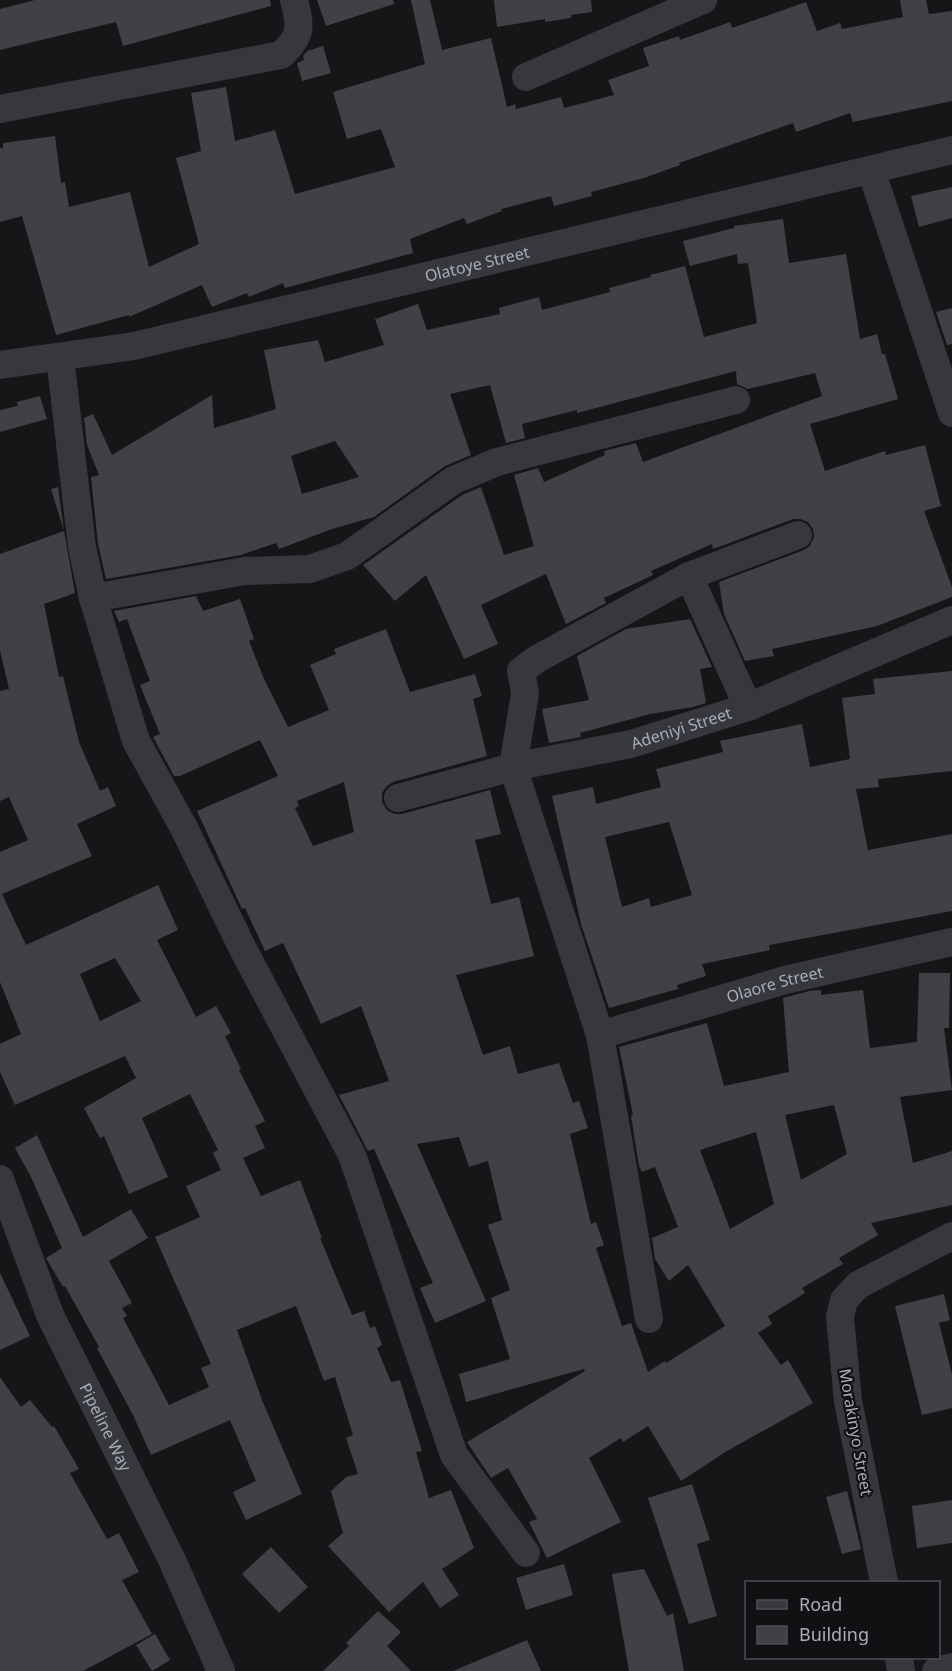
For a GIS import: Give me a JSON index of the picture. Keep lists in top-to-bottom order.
{
  "streets": {
    "street": [
      "Olatoye Street",
      "Adeniyi Street",
      "Olaore Street",
      "Pipeline Way",
      "Morakinyo Street"
    ]
  },
  "legend": ["Road", "Building"]
}
